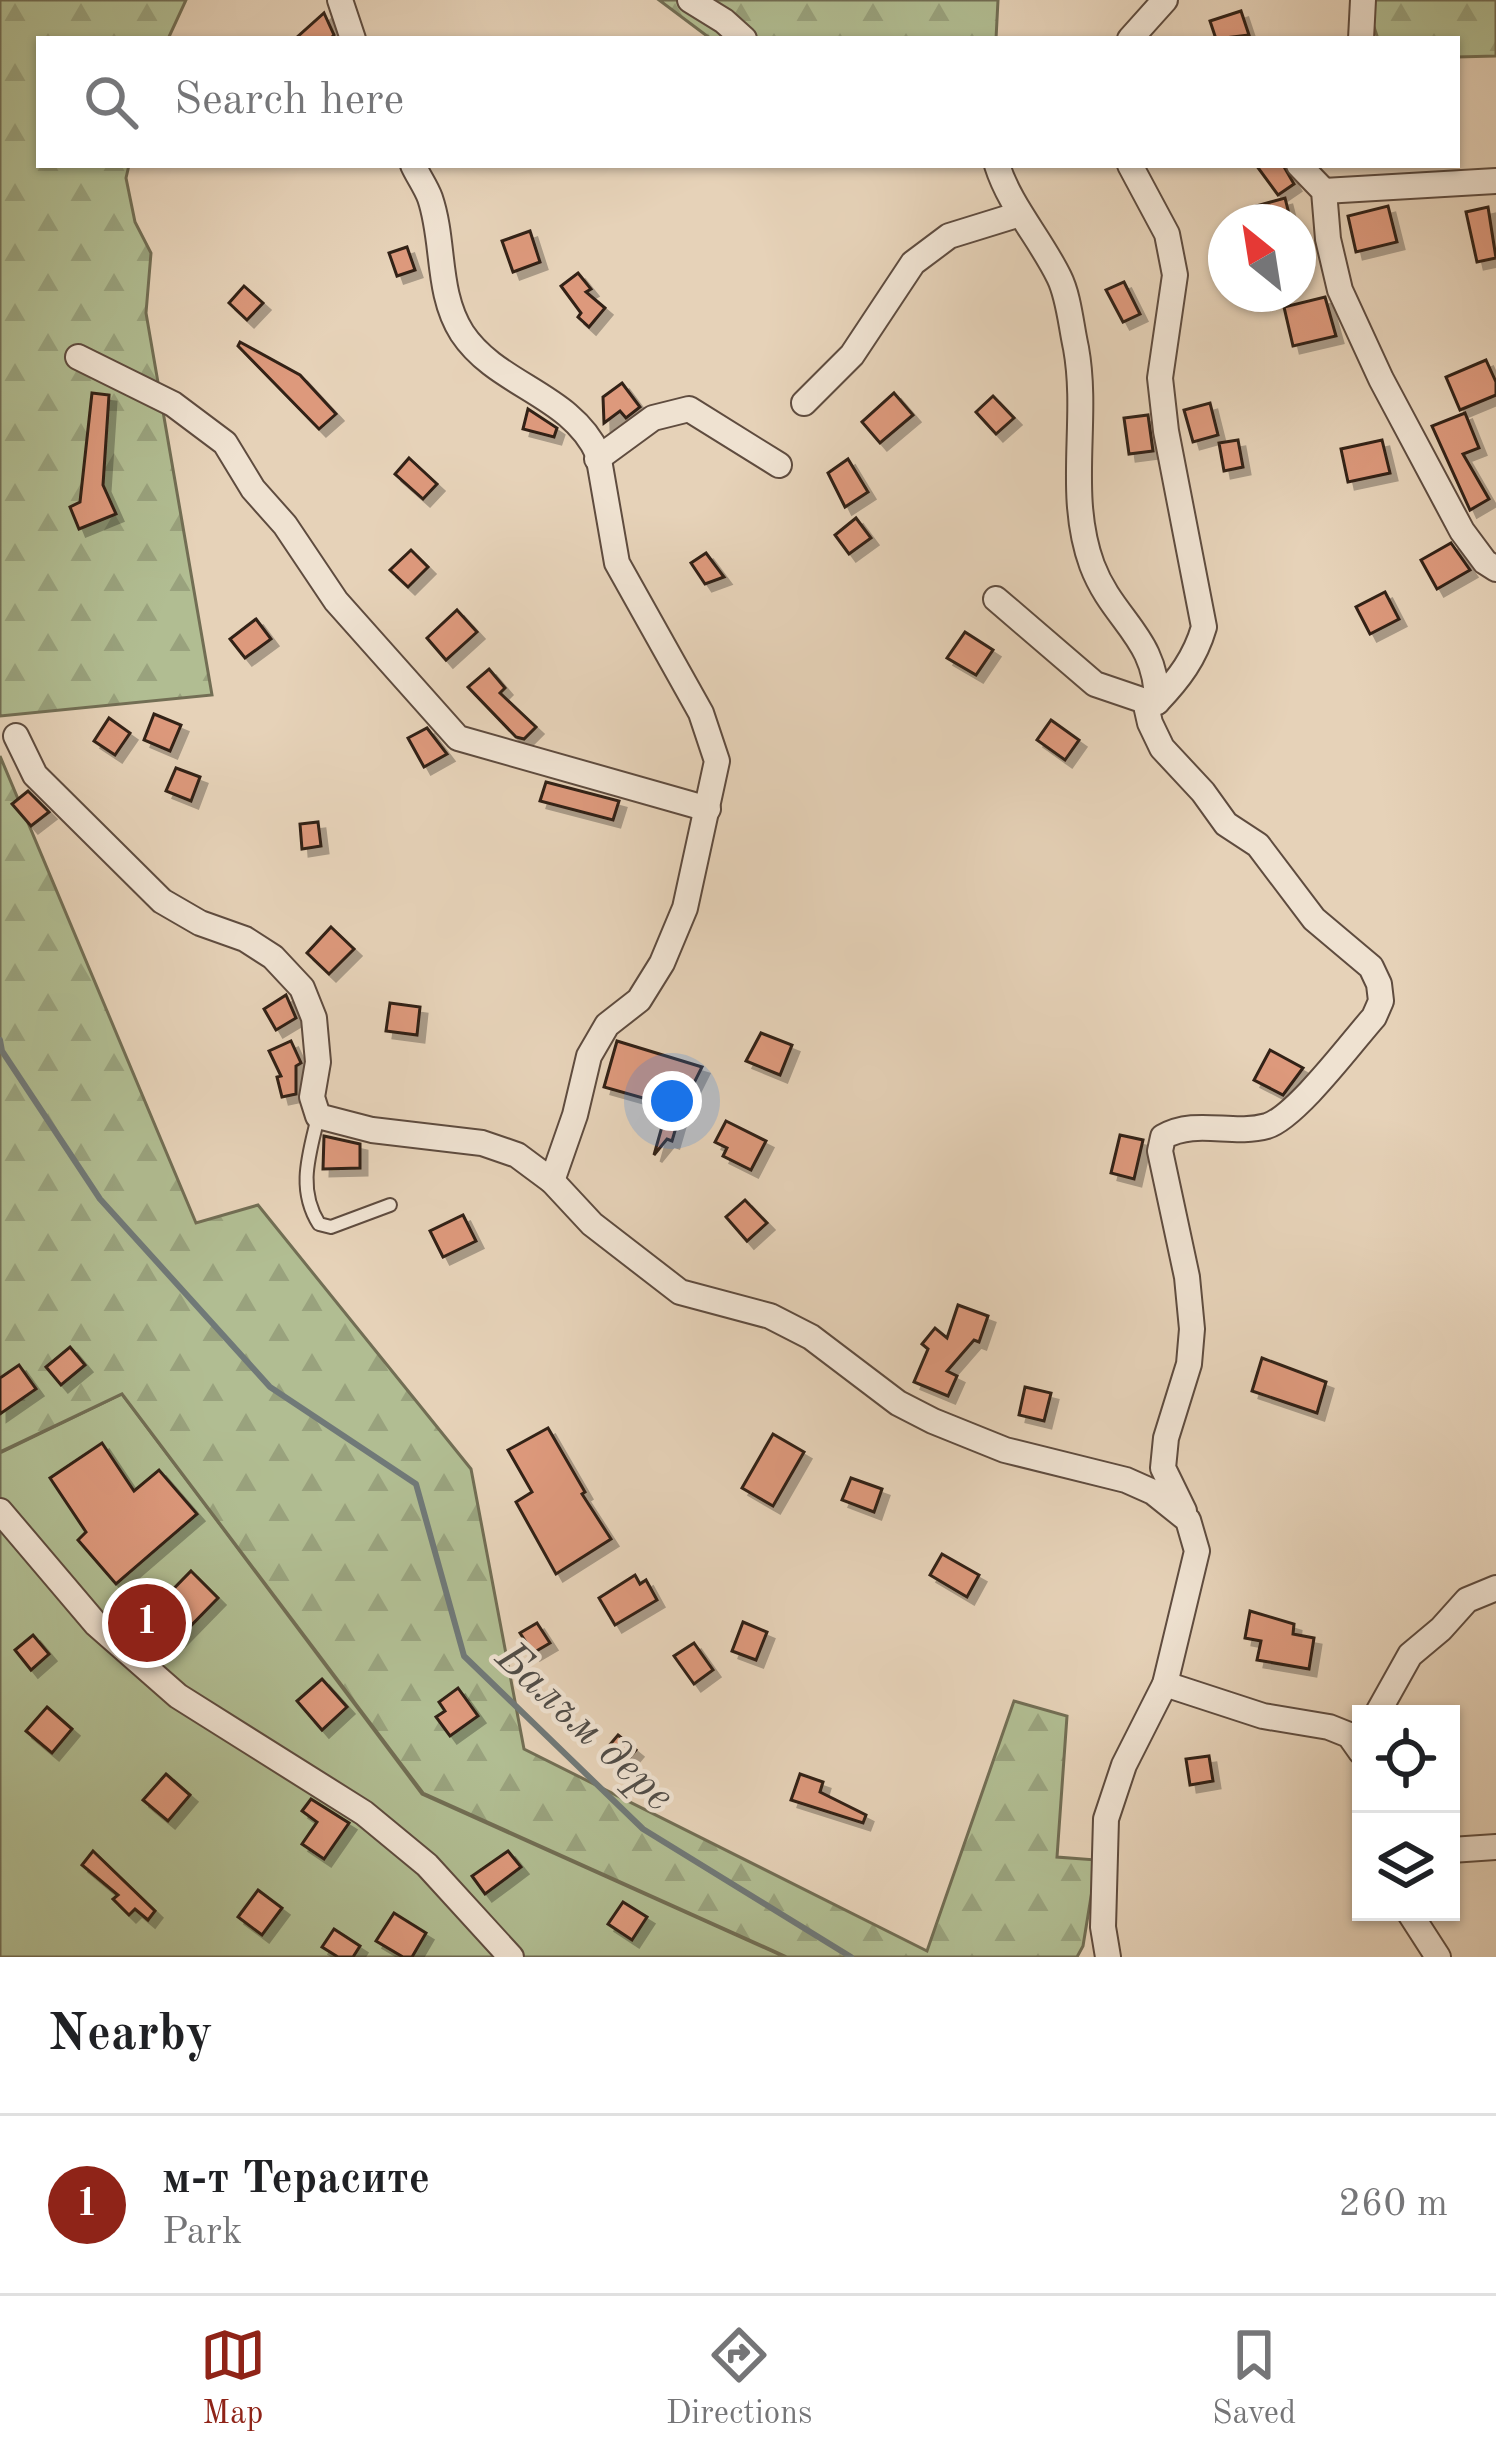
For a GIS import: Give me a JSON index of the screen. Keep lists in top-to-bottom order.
{
  "water": ["Балъм дере"],
  "north": "top left",
  "page": {
    "search": "Search here",
    "pins": "1",
    "heading": "Nearby",
    "list": [
      {
        "mark": "1",
        "name": "м-т Терасите",
        "note": "Park",
        "value": "260 m"
      }
    ],
    "nav": ["Map", "Directions", "Saved"]
  }
}
